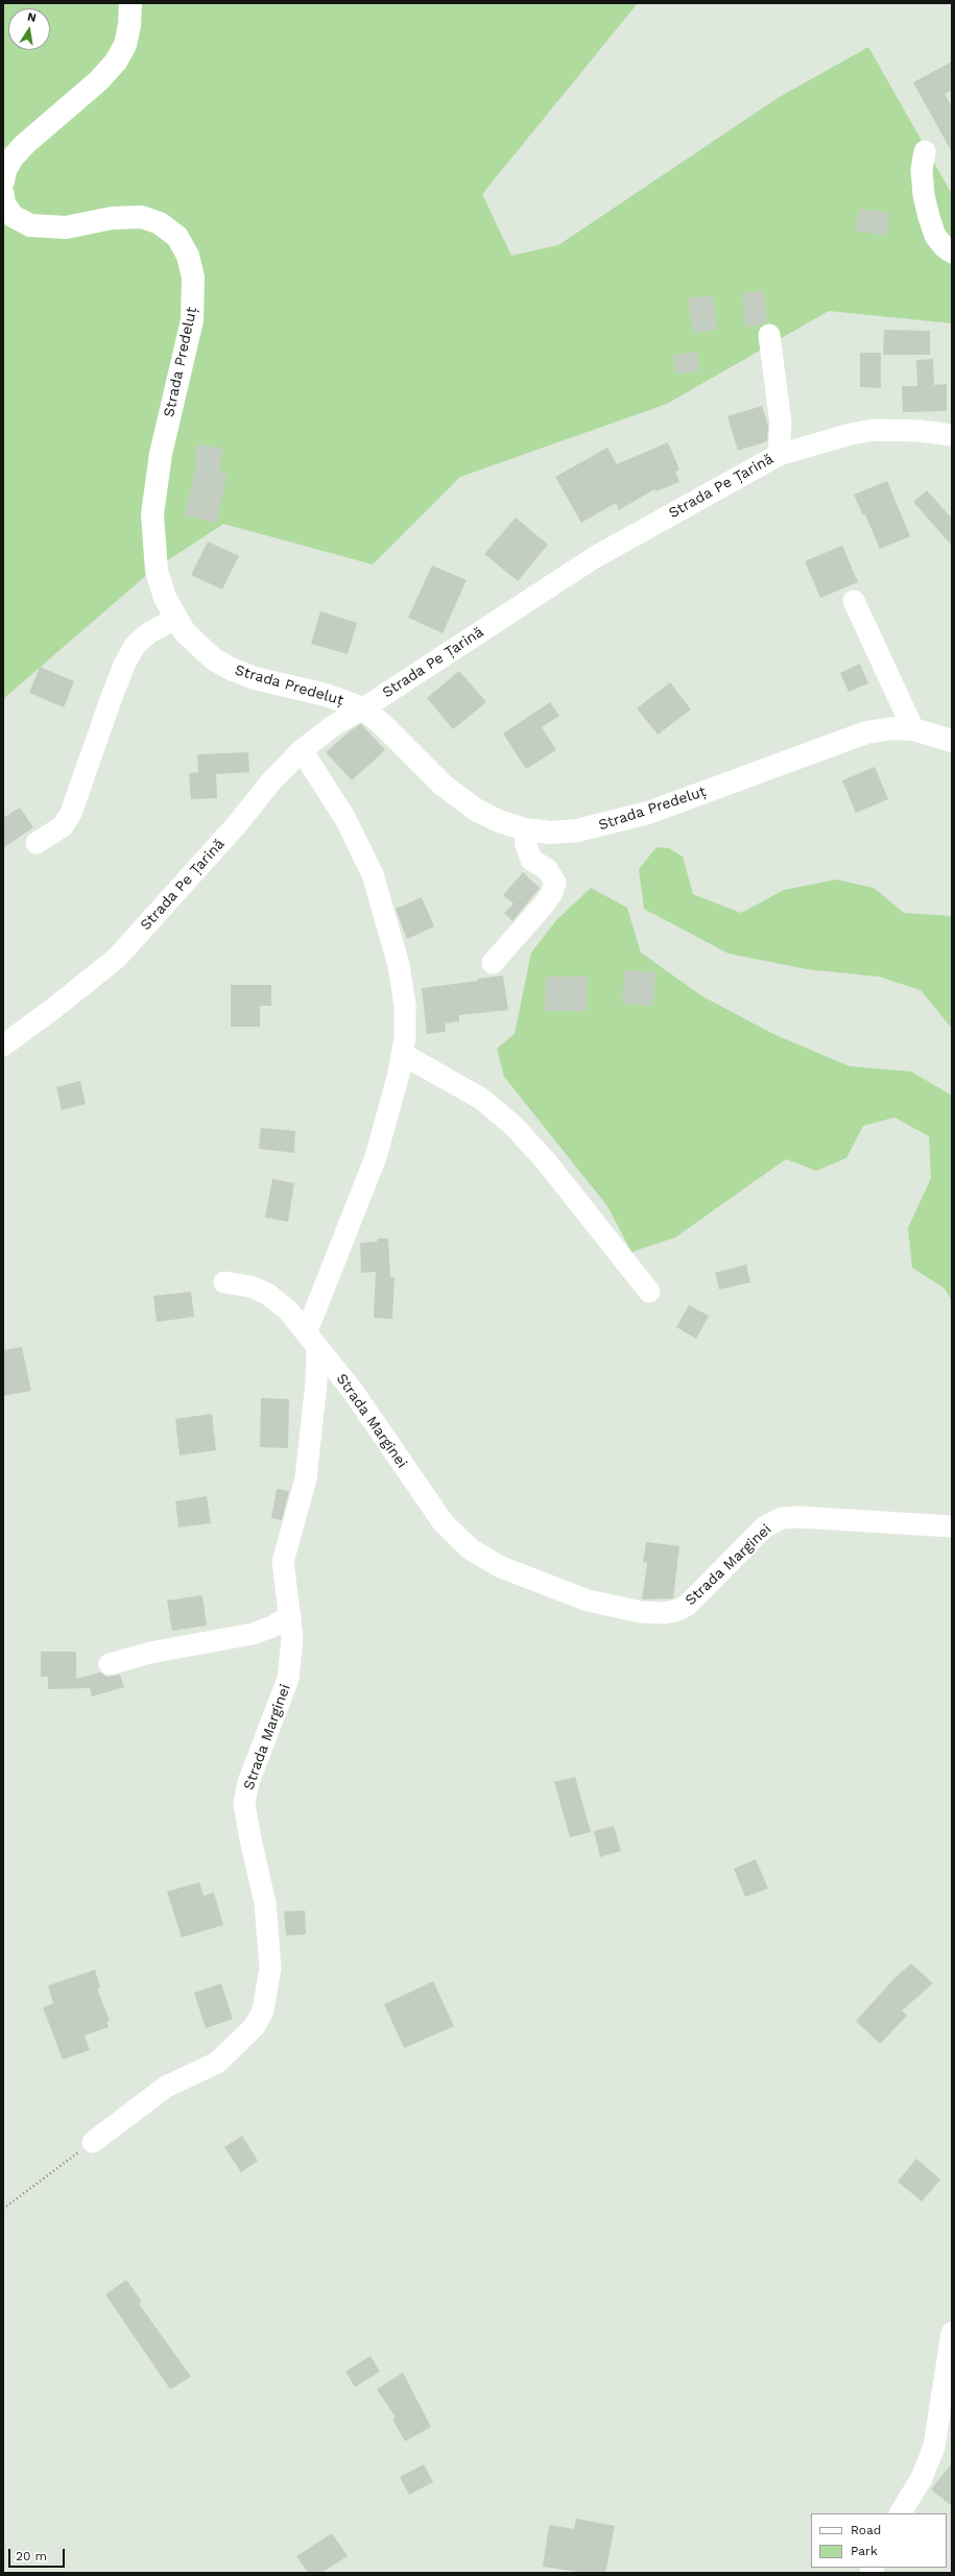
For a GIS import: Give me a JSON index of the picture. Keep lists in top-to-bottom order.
{
  "streets": {
    "main road": ["Strada Predeluț"],
    "street": ["Strada Pe Țarină", "Strada Marginei"]
  },
  "crossings": [
    ["Strada Predeluț", "Strada Pe Țarină"]
  ],
  "legend": ["Road", "Park"],
  "scale_bar": "20 m",
  "north": "top"
}
